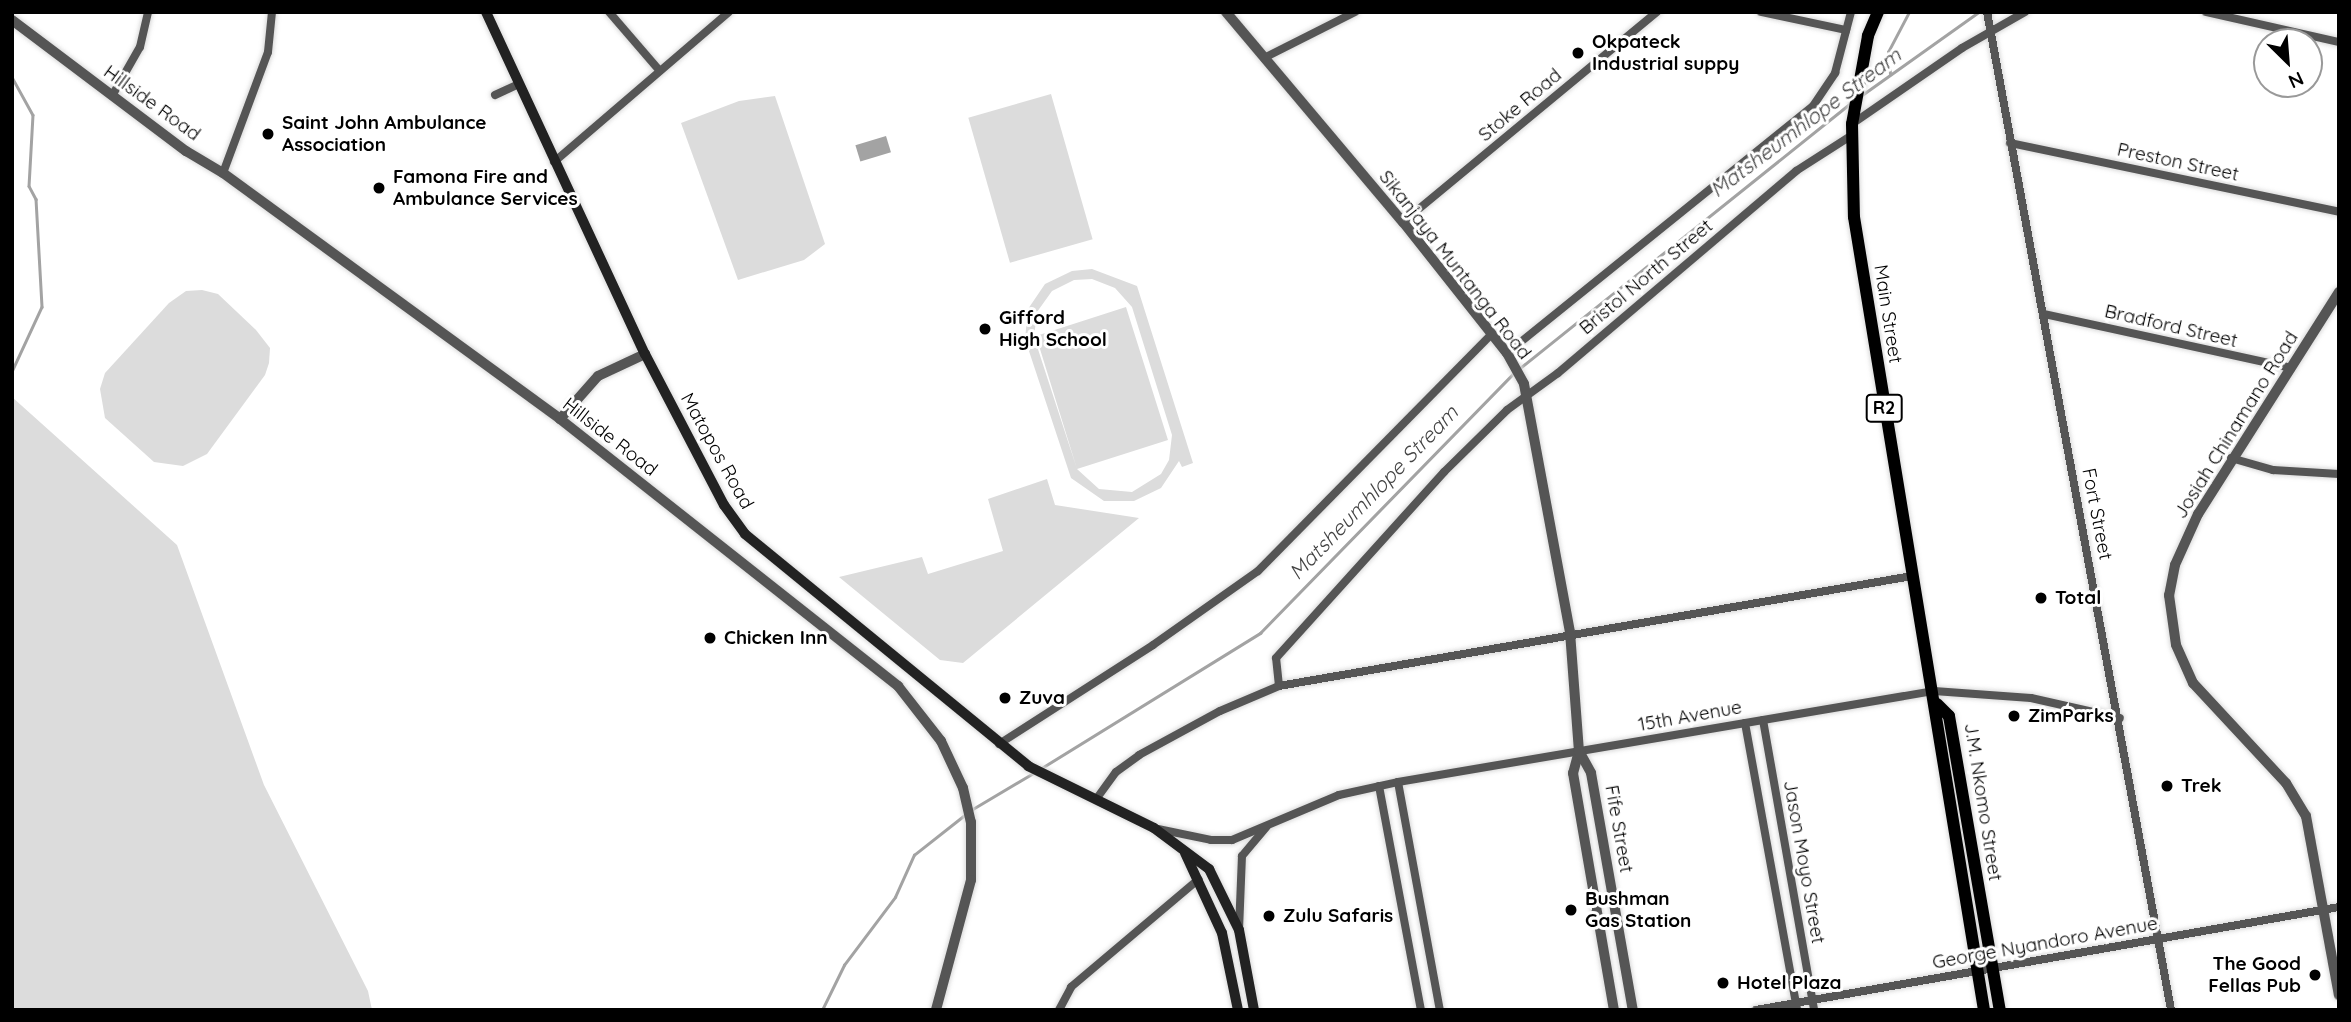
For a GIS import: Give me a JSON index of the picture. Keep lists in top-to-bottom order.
{
  "streets": {
    "highway": ["Main Street", "R2", "J.M. Nkomo Street"],
    "main road": ["Matopos Road"],
    "street": [
      "Hillside Road",
      "Stoke Road",
      "Preston Street",
      "Sikanjaya Muntanga Road",
      "Bristol North Street",
      "Bradford Street",
      "Josiah Chinamano Road",
      "Fort Street",
      "15th Avenue",
      "Fife Street",
      "Jason Moyo Street",
      "George Nyandoro Avenue"
    ]
  },
  "crossings": [
    ["Stoke Road", "Sikanjaya Muntanga Road"],
    ["Preston Street", "Fort Street"],
    ["Sikanjaya Muntanga Road", "Bristol North Street"],
    ["Sikanjaya Muntanga Road", "15th Avenue"],
    ["Sikanjaya Muntanga Road", "Fife Street"],
    ["Bristol North Street", "Main Street"],
    ["Bristol North Street", "Fort Street"],
    ["Main Street", "15th Avenue"],
    ["Main Street", "J.M. Nkomo Street"],
    ["Bradford Street", "Josiah Chinamano Road"],
    ["Bradford Street", "Fort Street"],
    ["Josiah Chinamano Road", "George Nyandoro Avenue"],
    ["Matopos Road", "15th Avenue"],
    ["Fort Street", "15th Avenue"],
    ["Fort Street", "George Nyandoro Avenue"],
    ["15th Avenue", "Fife Street"],
    ["15th Avenue", "Jason Moyo Street"],
    ["J.M. Nkomo Street", "George Nyandoro Avenue"],
    ["Jason Moyo Street", "George Nyandoro Avenue"]
  ],
  "water": ["Matsheumhlope Stream"],
  "places": [
    "Okpateck Industrial suppy",
    "Saint John Ambulance Association",
    "Famona Fire and Ambulance Services",
    "Gifford High School",
    "Total",
    "Chicken Inn",
    "Zuva",
    "ZimParks",
    "Trek",
    "Bushman Gas Station",
    "Zulu Safaris",
    "The Good Fellas Pub",
    "Hotel Plaza"
  ],
  "north": "bottom right"
}
